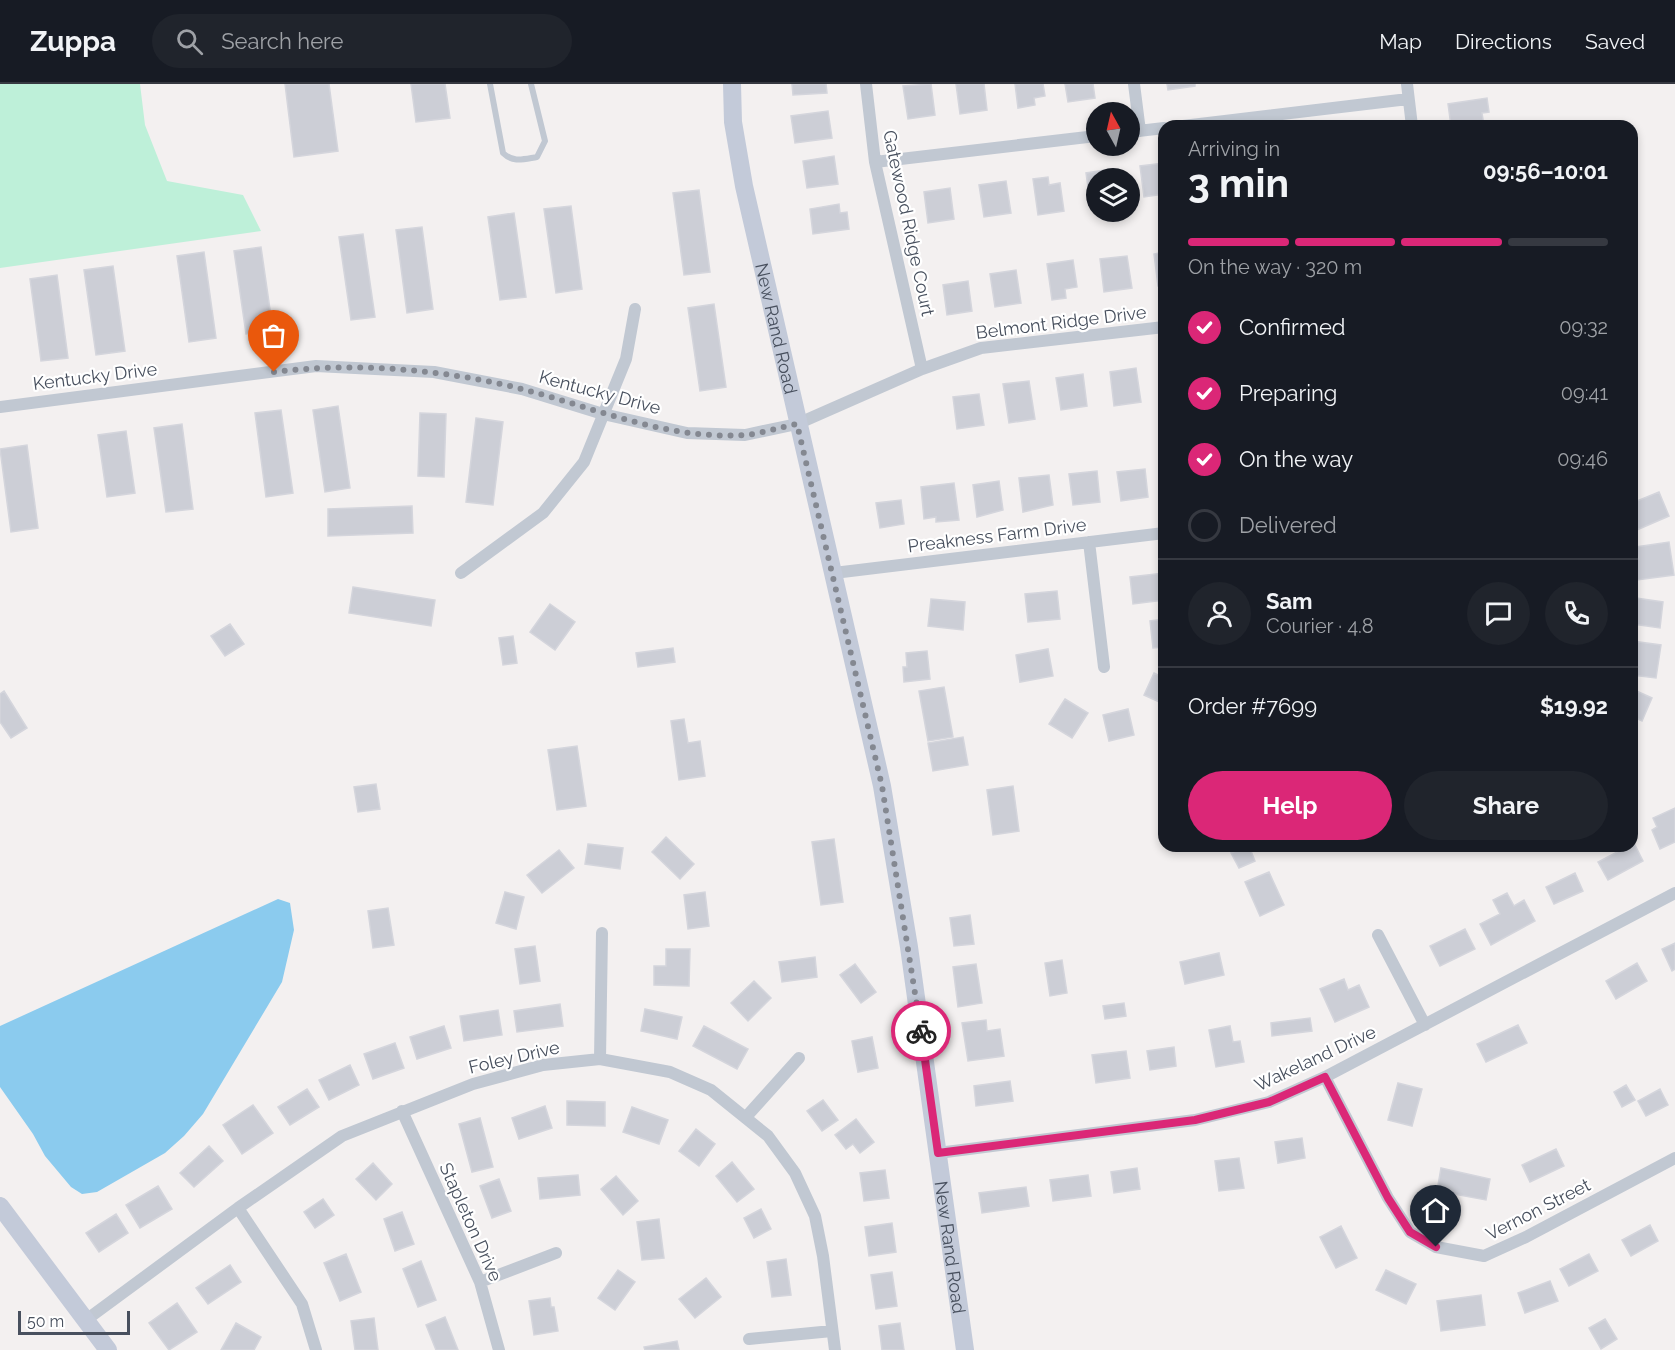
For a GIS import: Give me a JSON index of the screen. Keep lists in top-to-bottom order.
{
  "streets": {
    "street": [
      "Gatewood Ridge Court",
      "Belmont Ridge Drive",
      "New Rand Road",
      "Kentucky Drive",
      "Preakness Farm Drive",
      "Foley Drive",
      "Wakeland Drive",
      "Vernon Street",
      "Stapleton Drive"
    ]
  },
  "crossings": [
    ["Gatewood Ridge Court", "Belmont Ridge Drive"],
    ["Belmont Ridge Drive", "New Rand Road"],
    ["Belmont Ridge Drive", "Kentucky Drive"],
    ["New Rand Road", "Kentucky Drive"],
    ["New Rand Road", "Preakness Farm Drive"],
    ["New Rand Road", "Wakeland Drive"],
    ["Foley Drive", "Stapleton Drive"],
    ["Wakeland Drive", "Vernon Street"]
  ],
  "scale_bar": "50 m",
  "north": "top",
  "page": {
    "header": "Zuppa",
    "search": "Search here",
    "nav": ["Map", "Directions", "Saved"],
    "heading": ["3 min", "Arriving in", "09:56–10:01"],
    "panel": [
      "Sam",
      "Courier · 4.8",
      "Order #7699",
      "$19.92"
    ],
    "bar": "On the way · 320 m",
    "list": [
      ["Confirmed", "09:32"],
      ["Preparing", "09:41"],
      ["On the way", "09:46"],
      "Delivered"
    ],
    "buttons": ["Help", "Share"],
    "scale": "50 m"
  }
}
